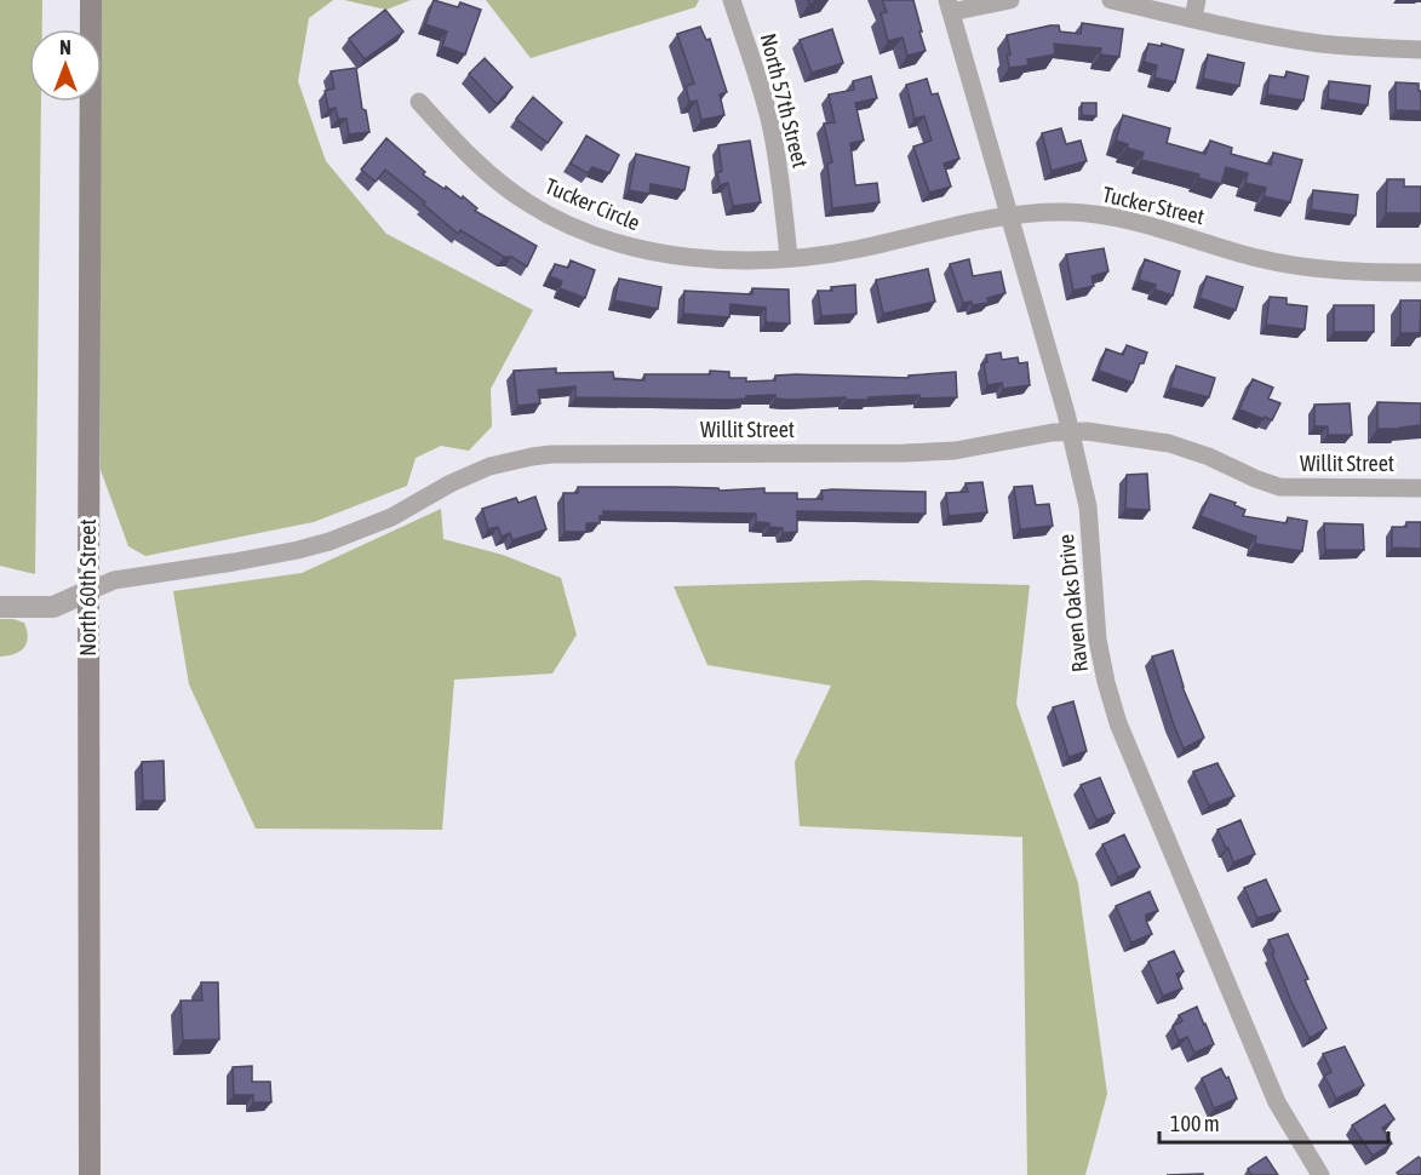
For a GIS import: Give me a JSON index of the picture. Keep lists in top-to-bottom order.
{
  "streets": {
    "main road": ["North 60th Street"],
    "street": [
      "North 57th Street",
      "Tucker Circle",
      "Tucker Street",
      "Willit Street",
      "Raven Oaks Drive"
    ]
  },
  "crossings": [
    ["North 57th Street", "Tucker Circle"],
    ["North 57th Street", "Tucker Street"],
    ["Tucker Circle", "Tucker Street"],
    ["Tucker Street", "Raven Oaks Drive"],
    ["Willit Street", "North 60th Street"],
    ["Willit Street", "Raven Oaks Drive"]
  ],
  "scale_bar": "100 m",
  "north": "top"
}
